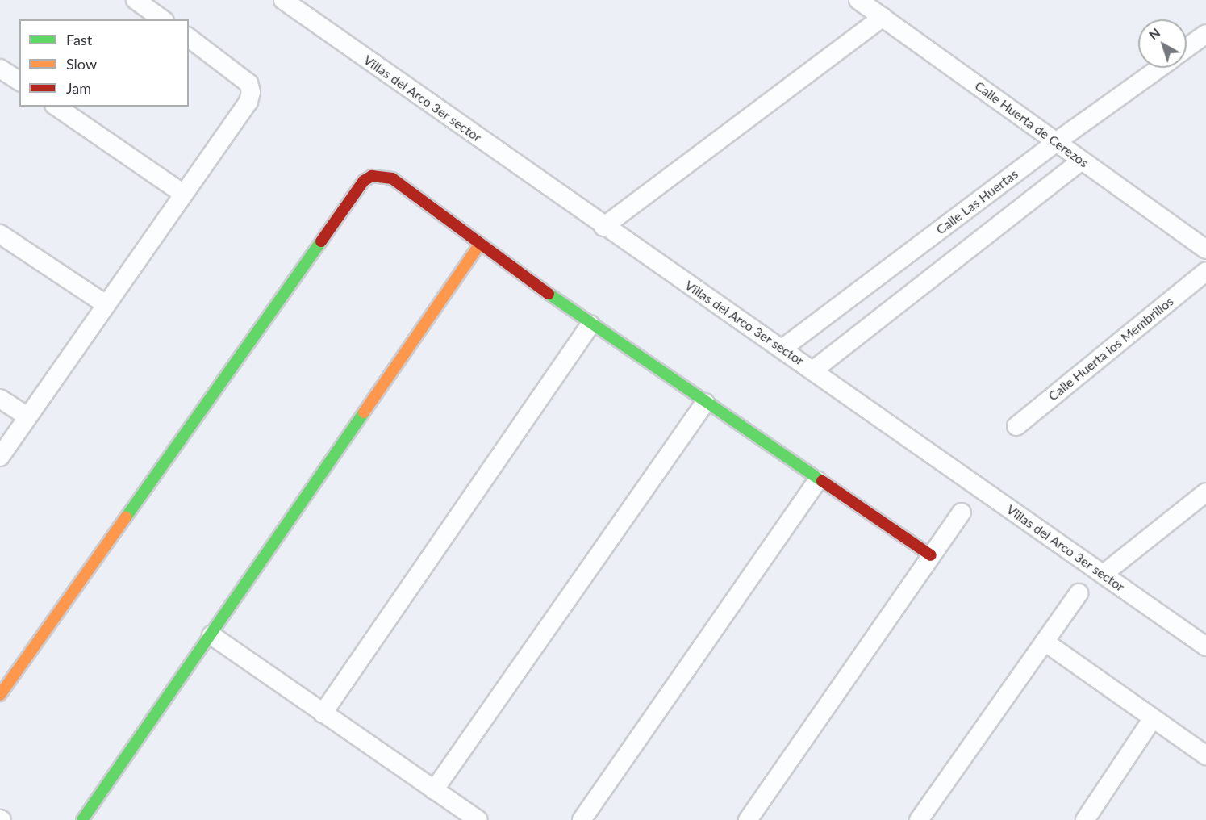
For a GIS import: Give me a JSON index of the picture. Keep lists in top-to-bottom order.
{
  "streets": {
    "street": [
      "Villas del Arco 3er sector",
      "Calle Huerta de Cerezos",
      "Calle Las Huertas",
      "Calle Huerta los Membrillos"
    ]
  },
  "crossings": [
    ["Villas del Arco 3er sector", "Calle Las Huertas"],
    ["Calle Huerta de Cerezos", "Calle Las Huertas"]
  ],
  "legend": ["Fast", "Slow", "Jam"],
  "north": "top left"
}
